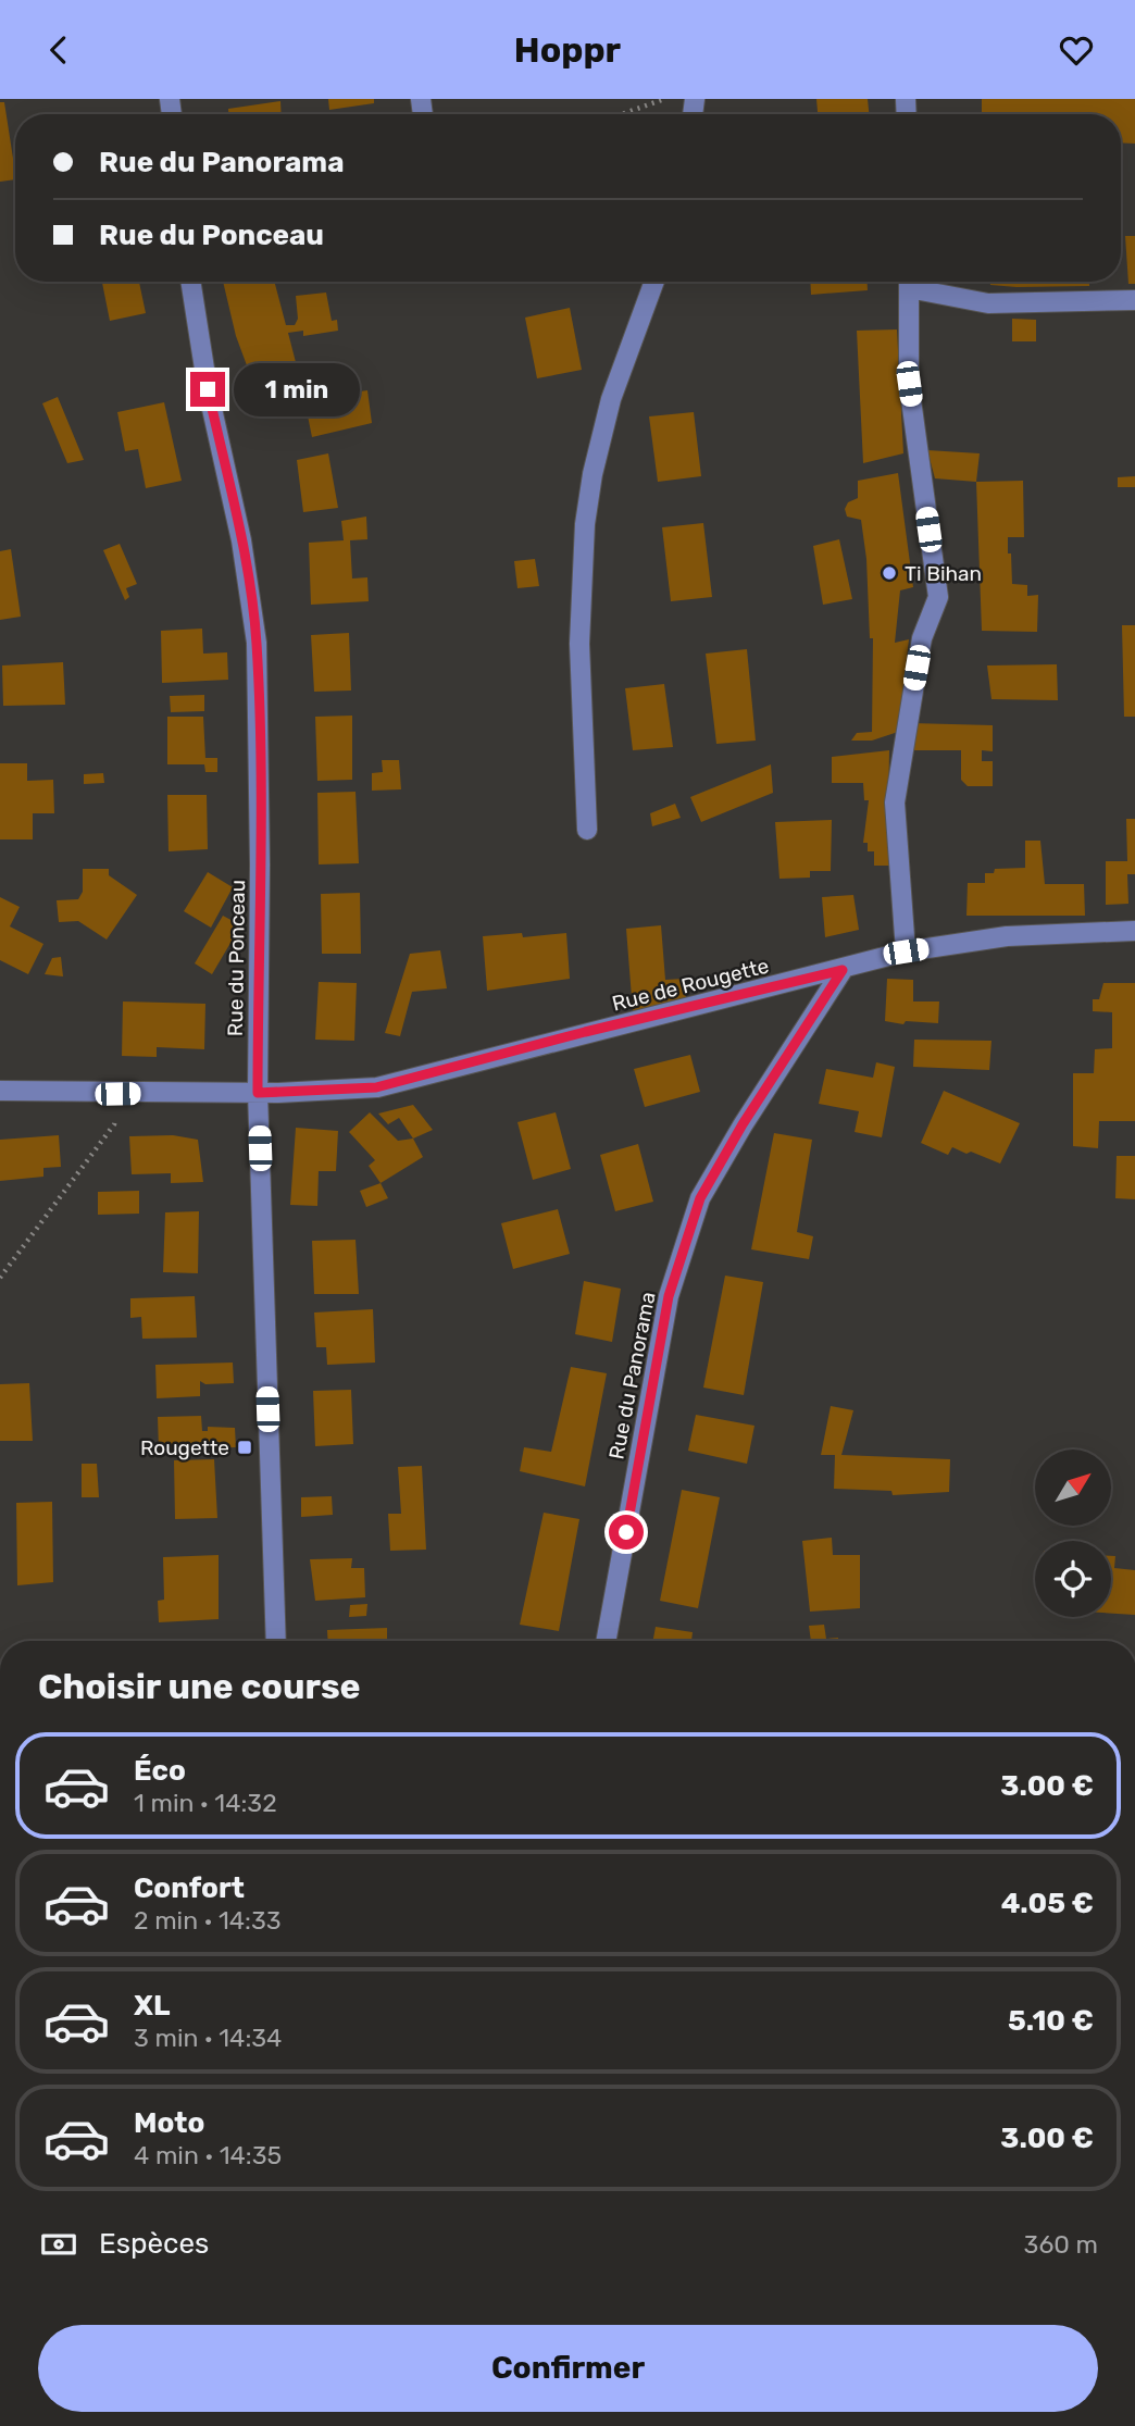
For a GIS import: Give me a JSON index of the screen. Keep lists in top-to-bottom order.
{
  "streets": {
    "street": ["Rue du Ponceau", "Rue de Rougette", "Rue du Panorama"]
  },
  "crossings": [
    ["Rue du Ponceau", "Rue de Rougette"],
    ["Rue de Rougette", "Rue du Panorama"]
  ],
  "places": {
    "other": ["Ti Bihan"],
    "transit": ["Rougette"]
  },
  "north": "top right",
  "page": {
    "header": "Hoppr",
    "banner": ["Rue du Panorama", "Rue du Ponceau"],
    "bubble": "1 min",
    "heading": "Choisir une course",
    "list": [
      {
        "name": "Éco",
        "note": "1 min · 14:32",
        "value": "3.00 €"
      },
      {
        "name": "Confort",
        "note": "2 min · 14:33",
        "value": "4.05 €"
      },
      {
        "name": "XL",
        "note": "3 min · 14:34",
        "value": "5.10 €"
      },
      {
        "name": "Moto",
        "note": "4 min · 14:35",
        "value": "3.00 €"
      }
    ],
    "pay": ["Espèces", "360 m"],
    "buttons": "Confirmer"
  }
}
